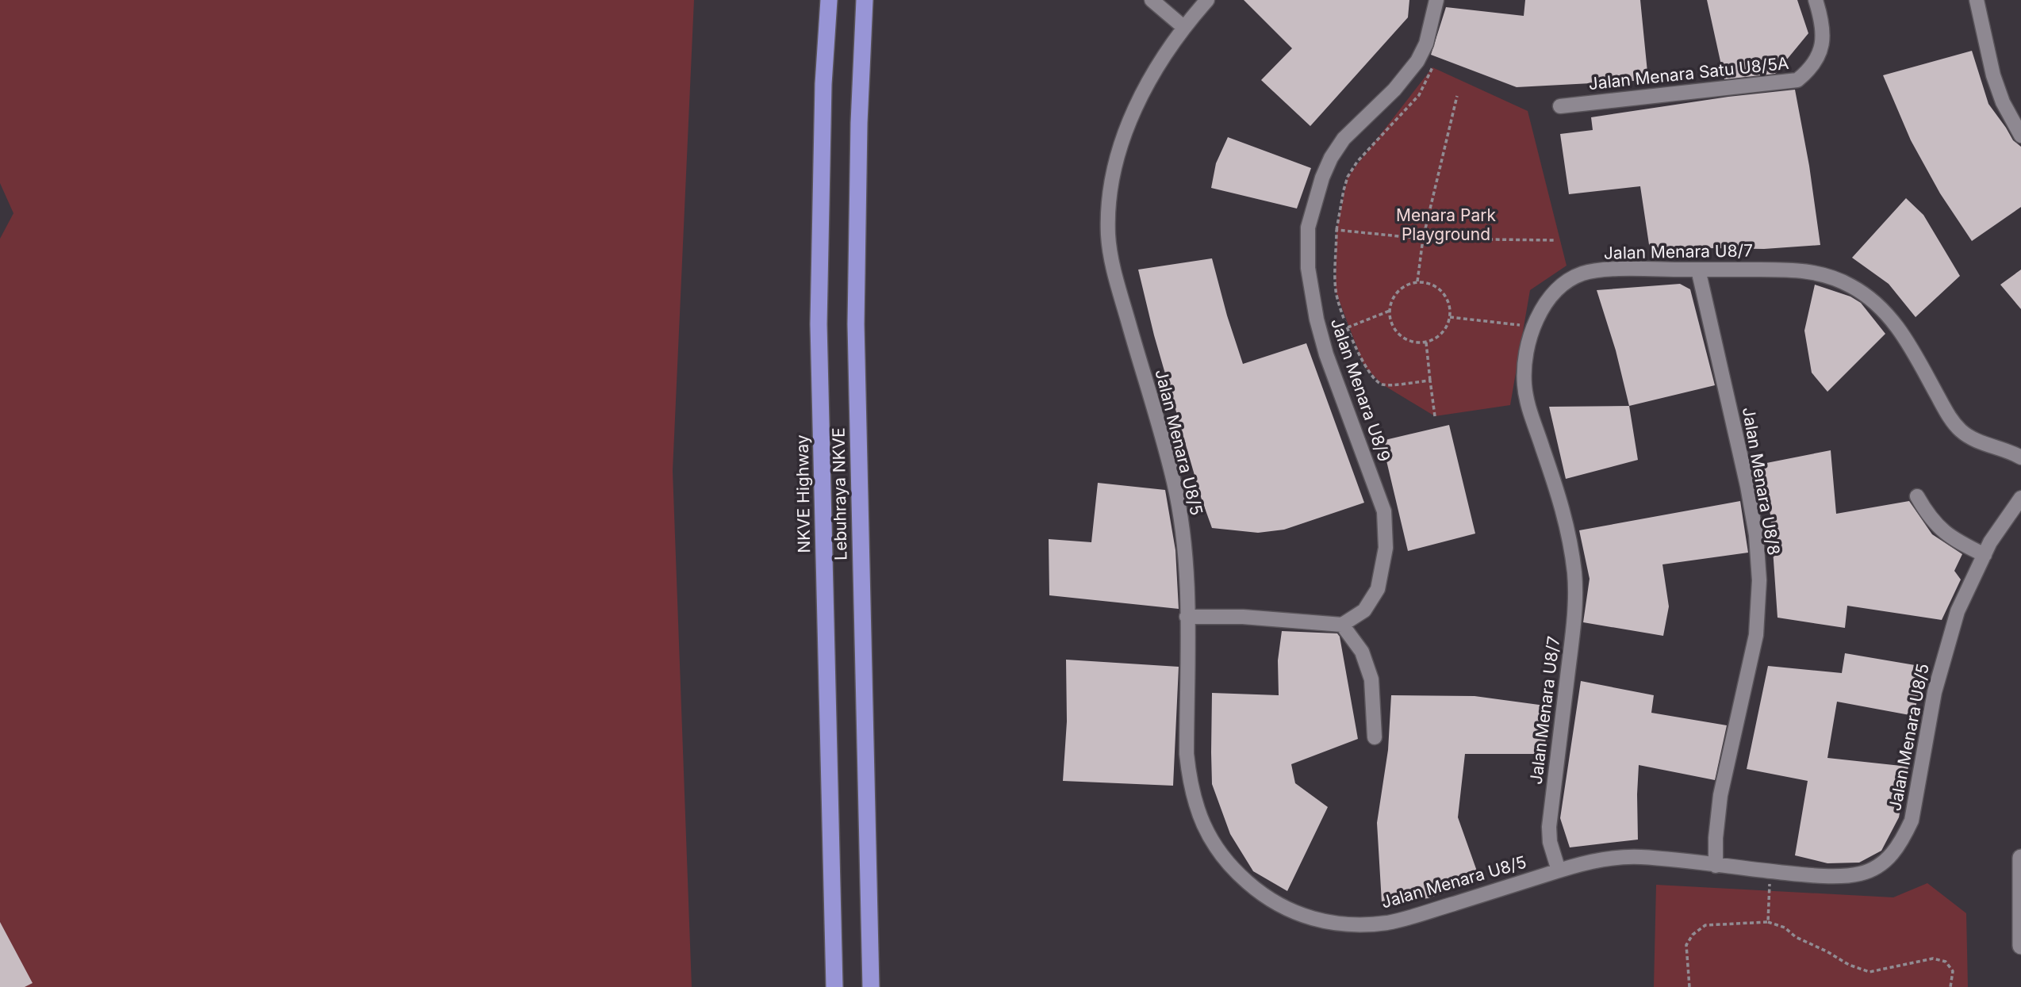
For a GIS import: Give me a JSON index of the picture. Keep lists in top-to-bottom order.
{
  "streets": {
    "highway": ["NKVE Highway", "Lebuhraya NKVE"],
    "street": [
      "Jalan Menara Satu U8/5A",
      "Jalan Menara U8/7",
      "Jalan Menara U8/9",
      "Jalan Menara U8/5",
      "Jalan Menara U8/8"
    ]
  },
  "crossings": [
    ["Jalan Menara U8/7", "Jalan Menara U8/5"],
    ["Jalan Menara U8/7", "Jalan Menara U8/8"],
    ["Jalan Menara U8/5", "Jalan Menara U8/8"]
  ],
  "parks": ["Menara Park Playground"]
}
